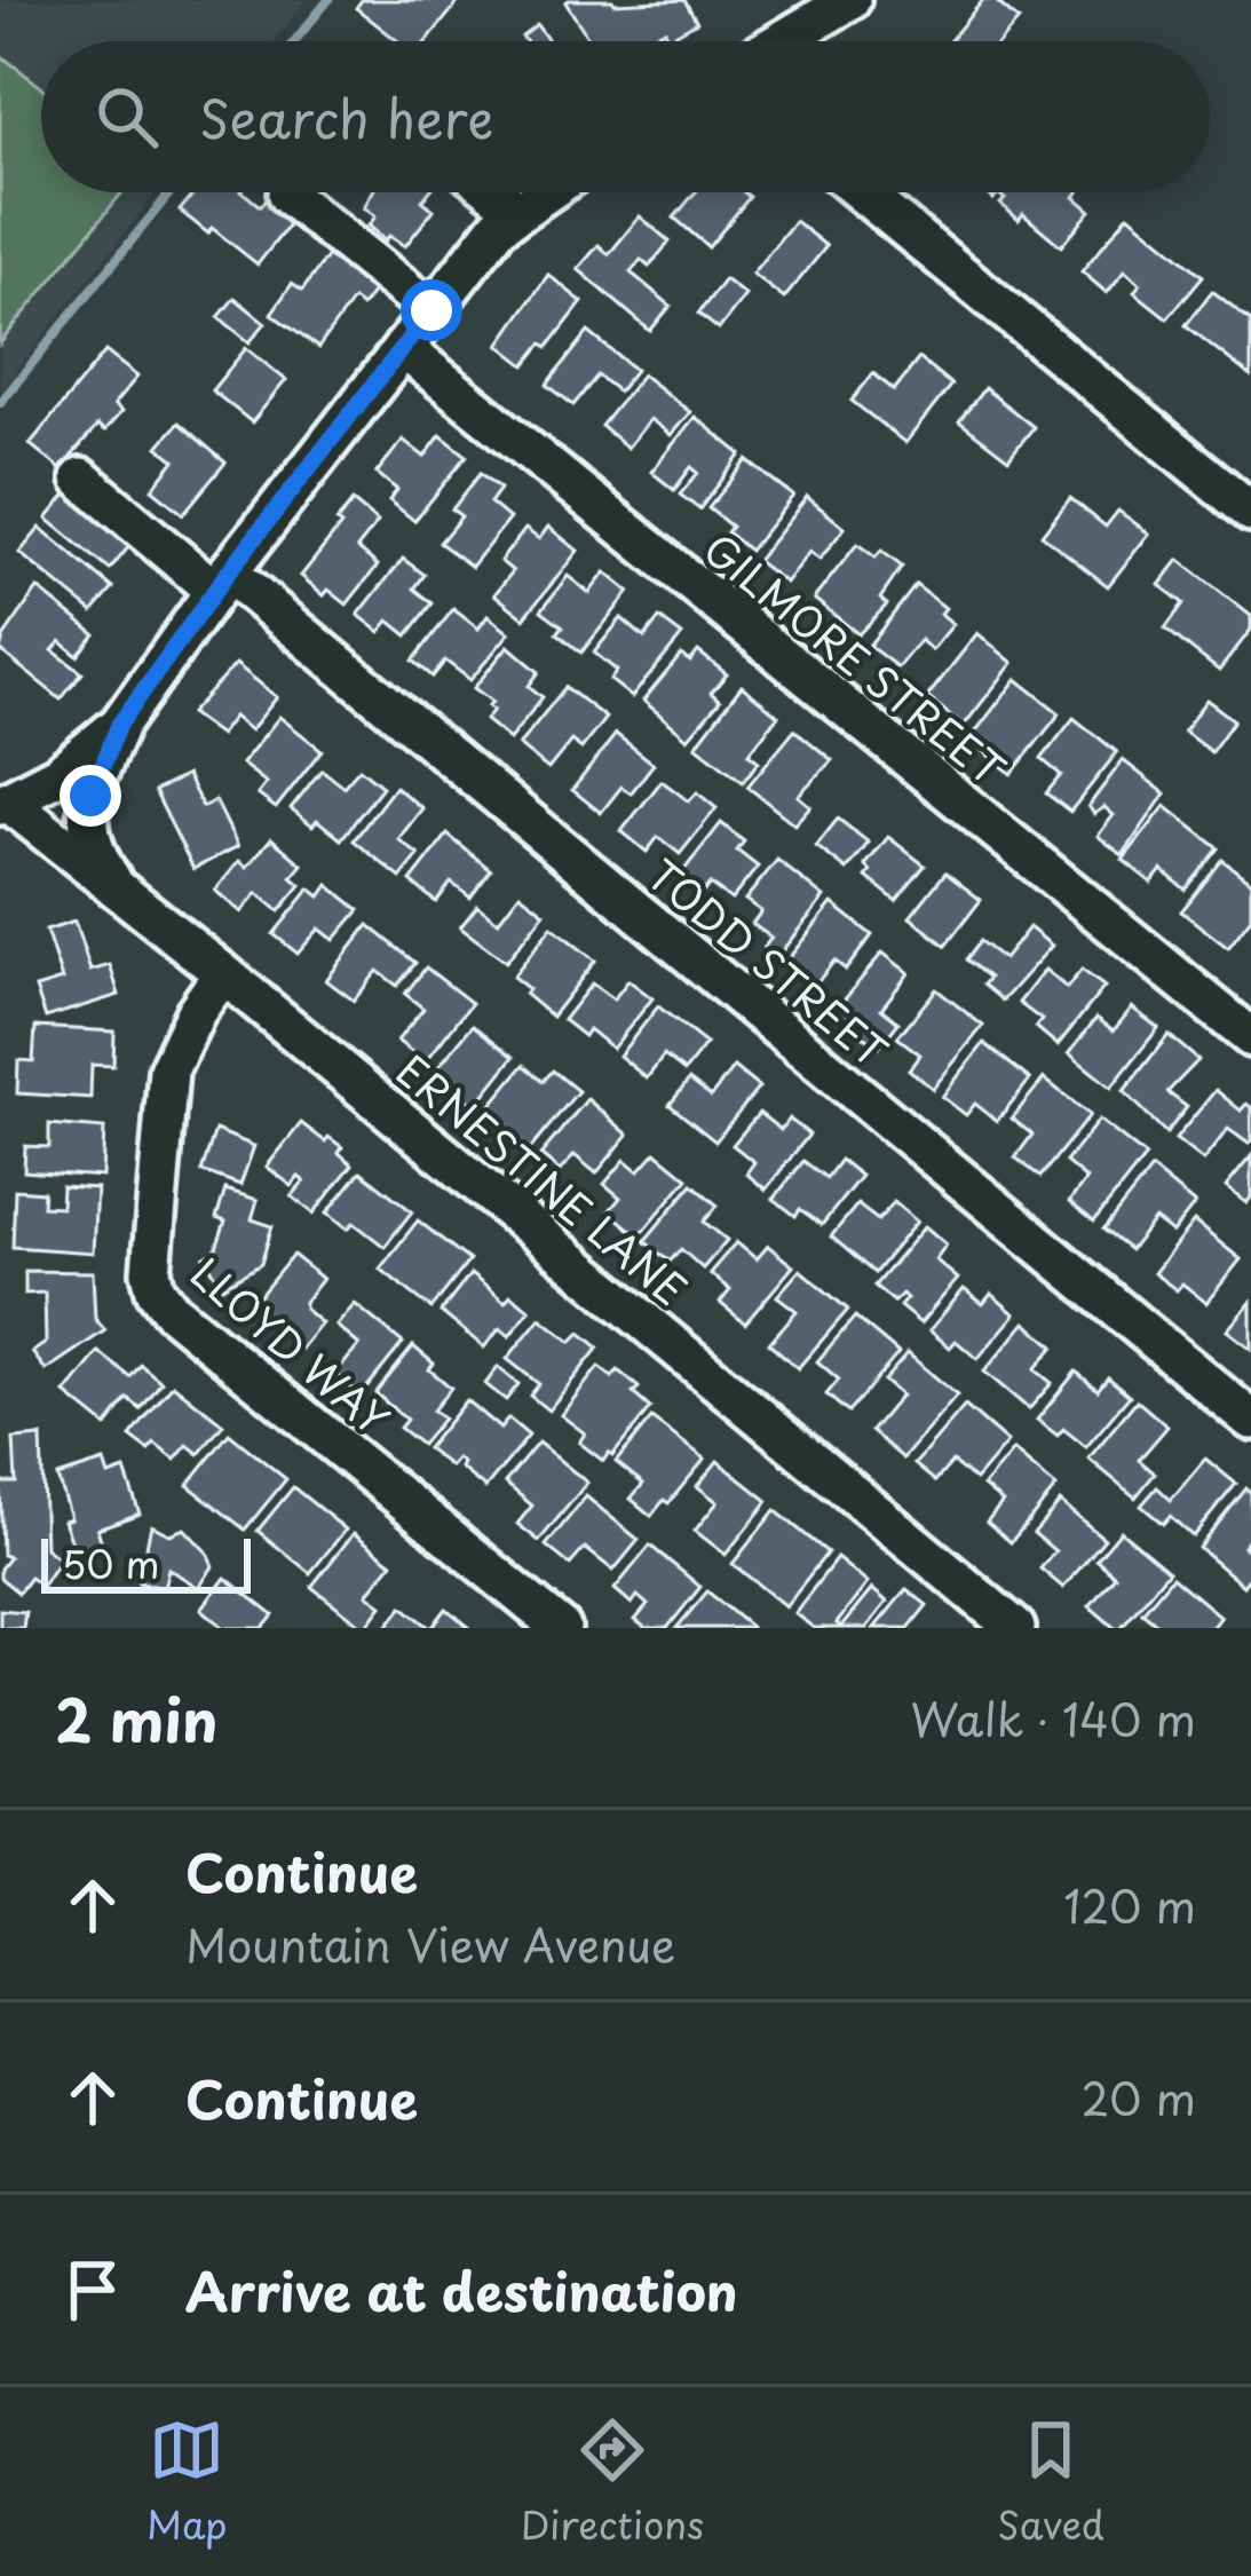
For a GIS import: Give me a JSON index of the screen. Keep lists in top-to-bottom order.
{
  "streets": {
    "street": [
      "GILMORE STREET",
      "TODD STREET",
      "ERNESTINE LANE",
      "LLOYD WAY"
    ]
  },
  "crossings": [
    ["ERNESTINE LANE", "LLOYD WAY"]
  ],
  "scale_bar": "50 m",
  "page": {
    "search": "Search here",
    "scale": "50 m",
    "heading": ["2 min", "Walk · 140 m"],
    "list": [
      ["Continue", "Mountain View Avenue", "120 m"],
      ["Continue", "20 m"],
      "Arrive at destination"
    ],
    "nav": ["Map", "Directions", "Saved"]
  }
}
